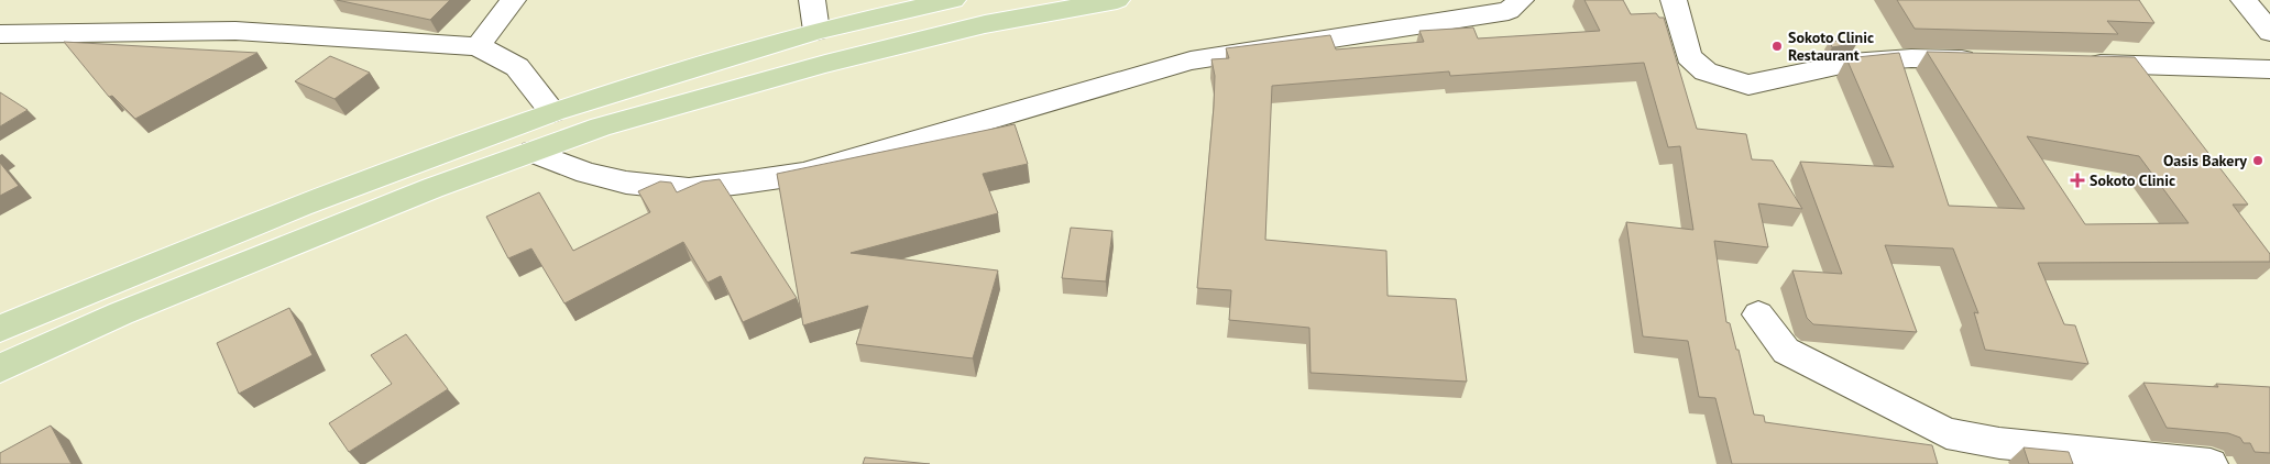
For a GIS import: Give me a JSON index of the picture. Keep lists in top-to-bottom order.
{
  "places": {
    "other": ["Sokoto Clinic Restaurant", "Oasis Bakery"],
    "health": ["Sokoto Clinic"]
  }
}
